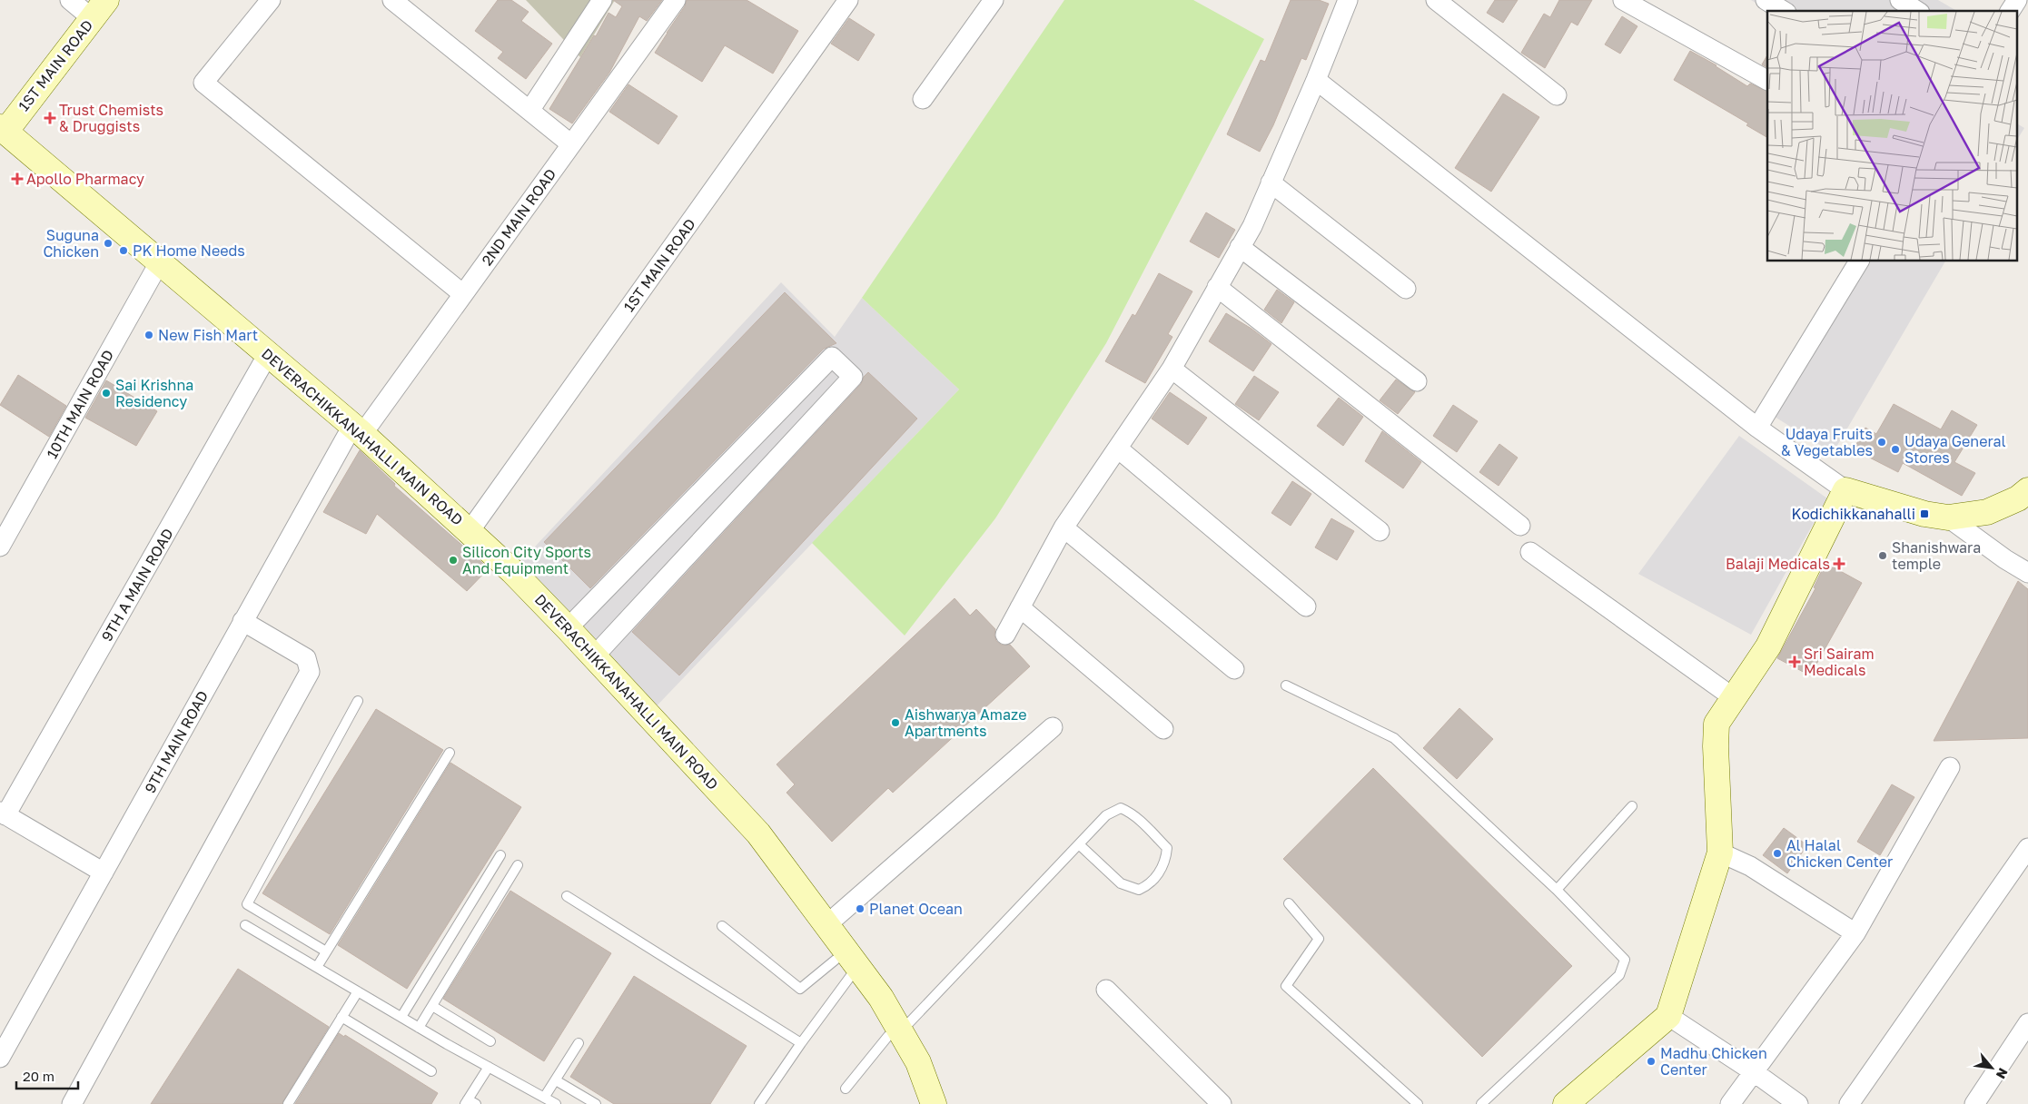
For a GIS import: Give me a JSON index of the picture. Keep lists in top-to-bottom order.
{
  "streets": {
    "street": [
      "1ST MAIN ROAD",
      "2ND MAIN ROAD",
      "10TH MAIN ROAD",
      "DEVERACHIKKANAHALLI MAIN ROAD",
      "9TH A MAIN ROAD",
      "9TH MAIN ROAD"
    ]
  },
  "crossings": [
    ["1ST MAIN ROAD", "DEVERACHIKKANAHALLI MAIN ROAD"],
    ["2ND MAIN ROAD", "DEVERACHIKKANAHALLI MAIN ROAD"],
    ["2ND MAIN ROAD", "9TH MAIN ROAD"],
    ["10TH MAIN ROAD", "DEVERACHIKKANAHALLI MAIN ROAD"],
    ["DEVERACHIKKANAHALLI MAIN ROAD", "9TH A MAIN ROAD"],
    ["DEVERACHIKKANAHALLI MAIN ROAD", "9TH MAIN ROAD"]
  ],
  "places": {
    "health": [
      "Trust Chemists & Druggists",
      "Apollo Pharmacy",
      "Balaji Medicals",
      "Sri Sairam Medicals"
    ],
    "other": [
      "Suguna Chicken",
      "PK Home Needs",
      "New Fish Mart",
      "Sai Krishna Residency",
      "Udaya Fruits & Vegetables",
      "Udaya General Stores",
      "Shanishwara temple",
      "Silicon City Sports And Equipment",
      "Aishwarya Amaze Apartments",
      "Al Halal Chicken Center",
      "Planet Ocean",
      "Madhu Chicken Center"
    ],
    "transit": ["Kodichikkanahalli"]
  },
  "scale_bar": "20 m",
  "north": "bottom right"
}
